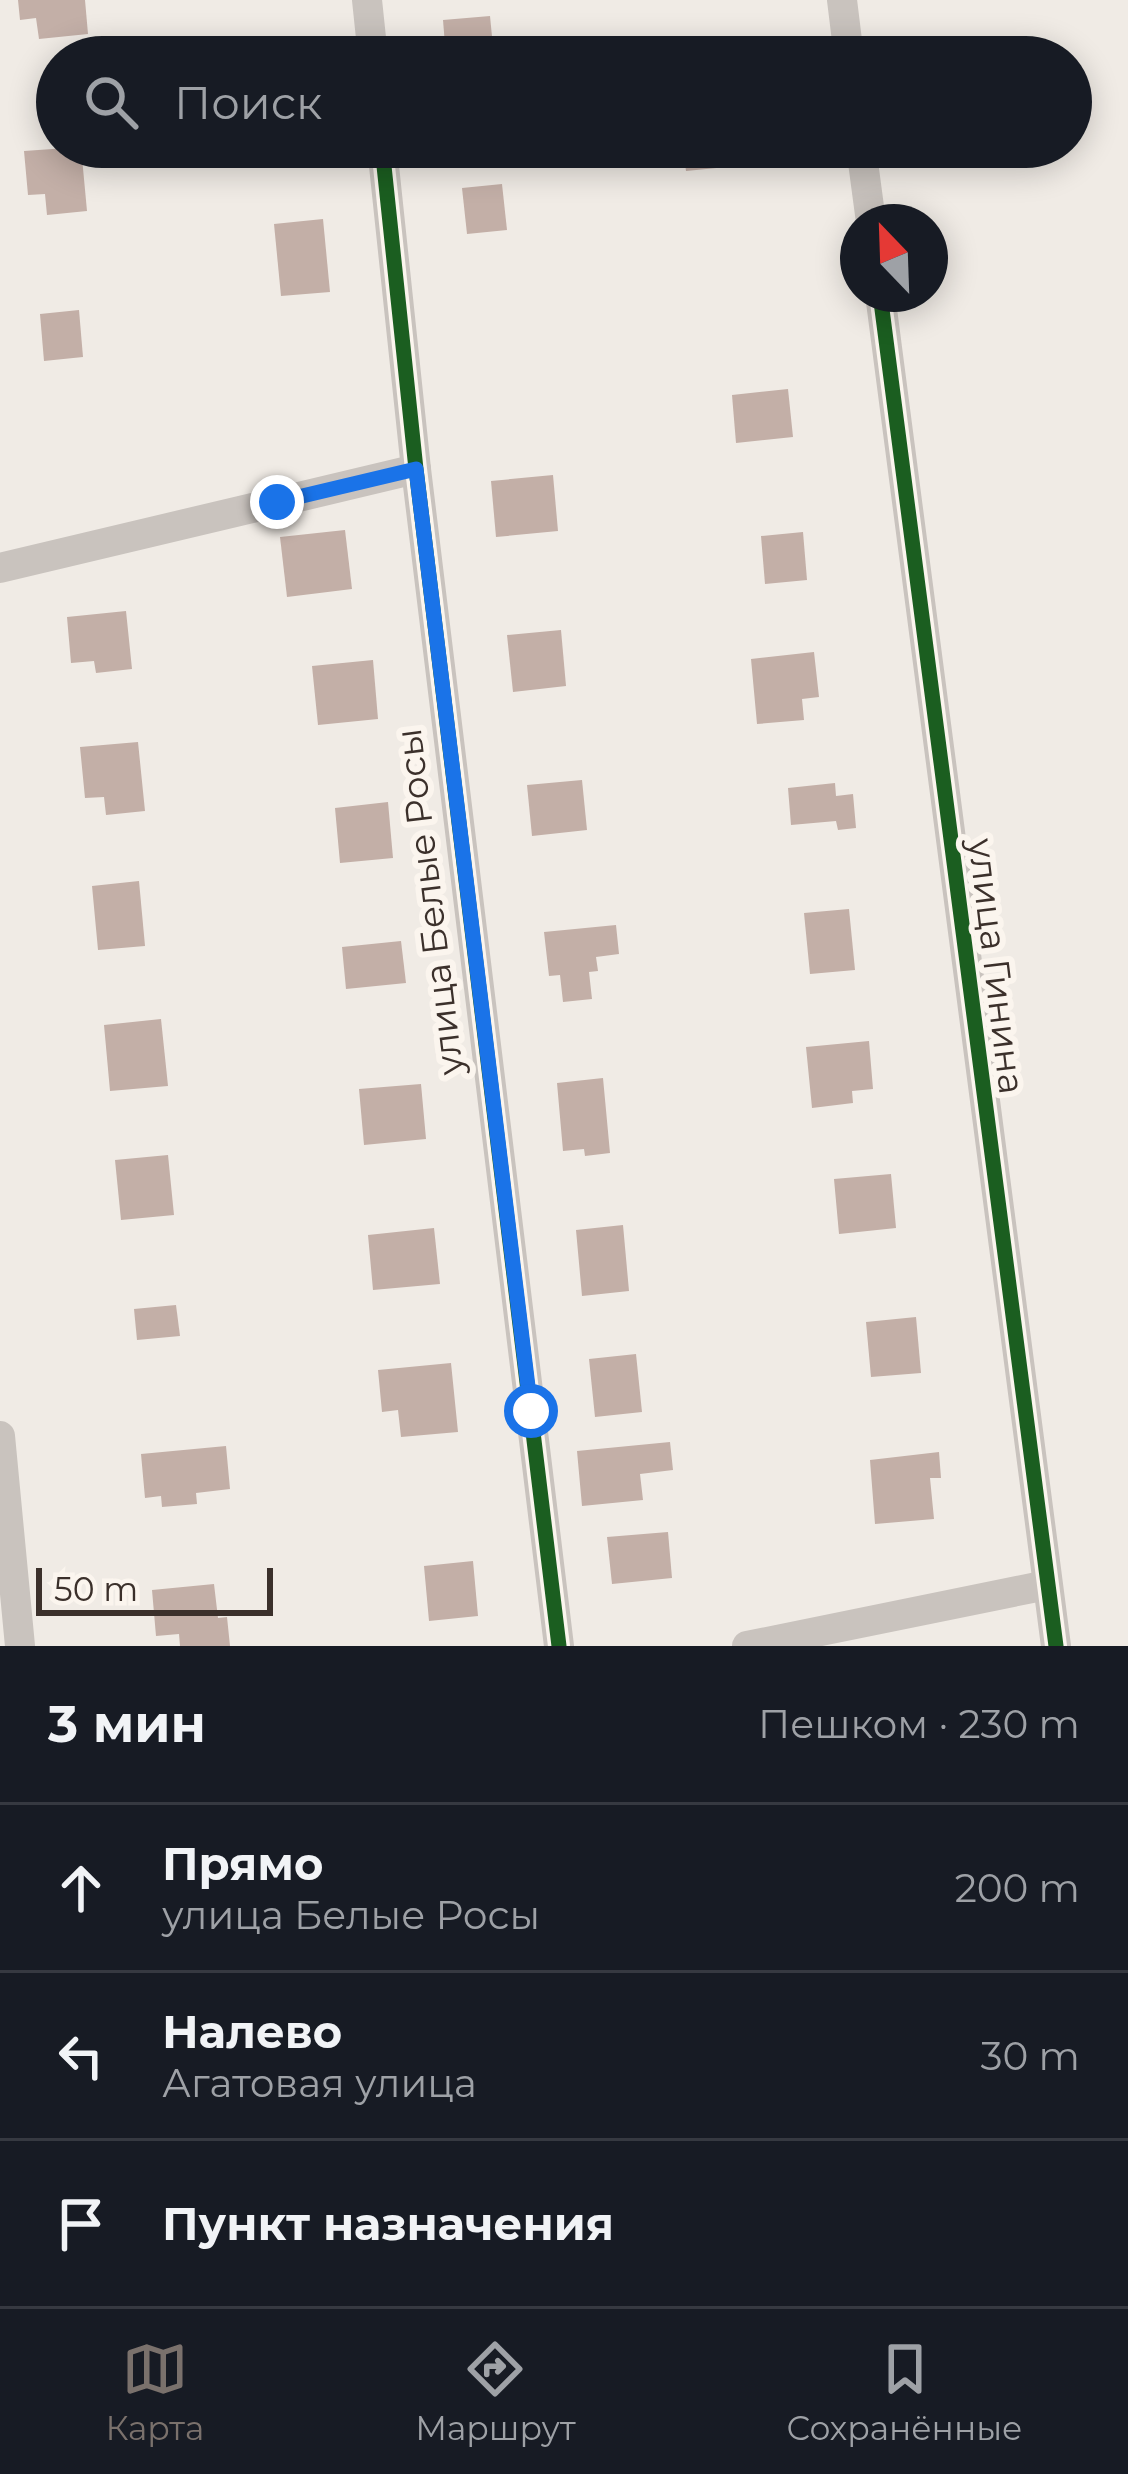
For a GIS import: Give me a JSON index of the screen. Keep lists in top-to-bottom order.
{
  "streets": {
    "street": ["улица Белые Росы", "улица Гинина"]
  },
  "scale_bar": "50 m",
  "north": "top left",
  "page": {
    "search": "Поиск",
    "scale": "50 m",
    "heading": ["3 мин", "Пешком · 230 m"],
    "list": [
      ["Прямо", "улица Белые Росы", "200 m"],
      ["Налево", "Агатовая улица", "30 m"],
      "Пункт назначения"
    ],
    "nav": ["Карта", "Маршрут", "Сохранённые"]
  }
}
